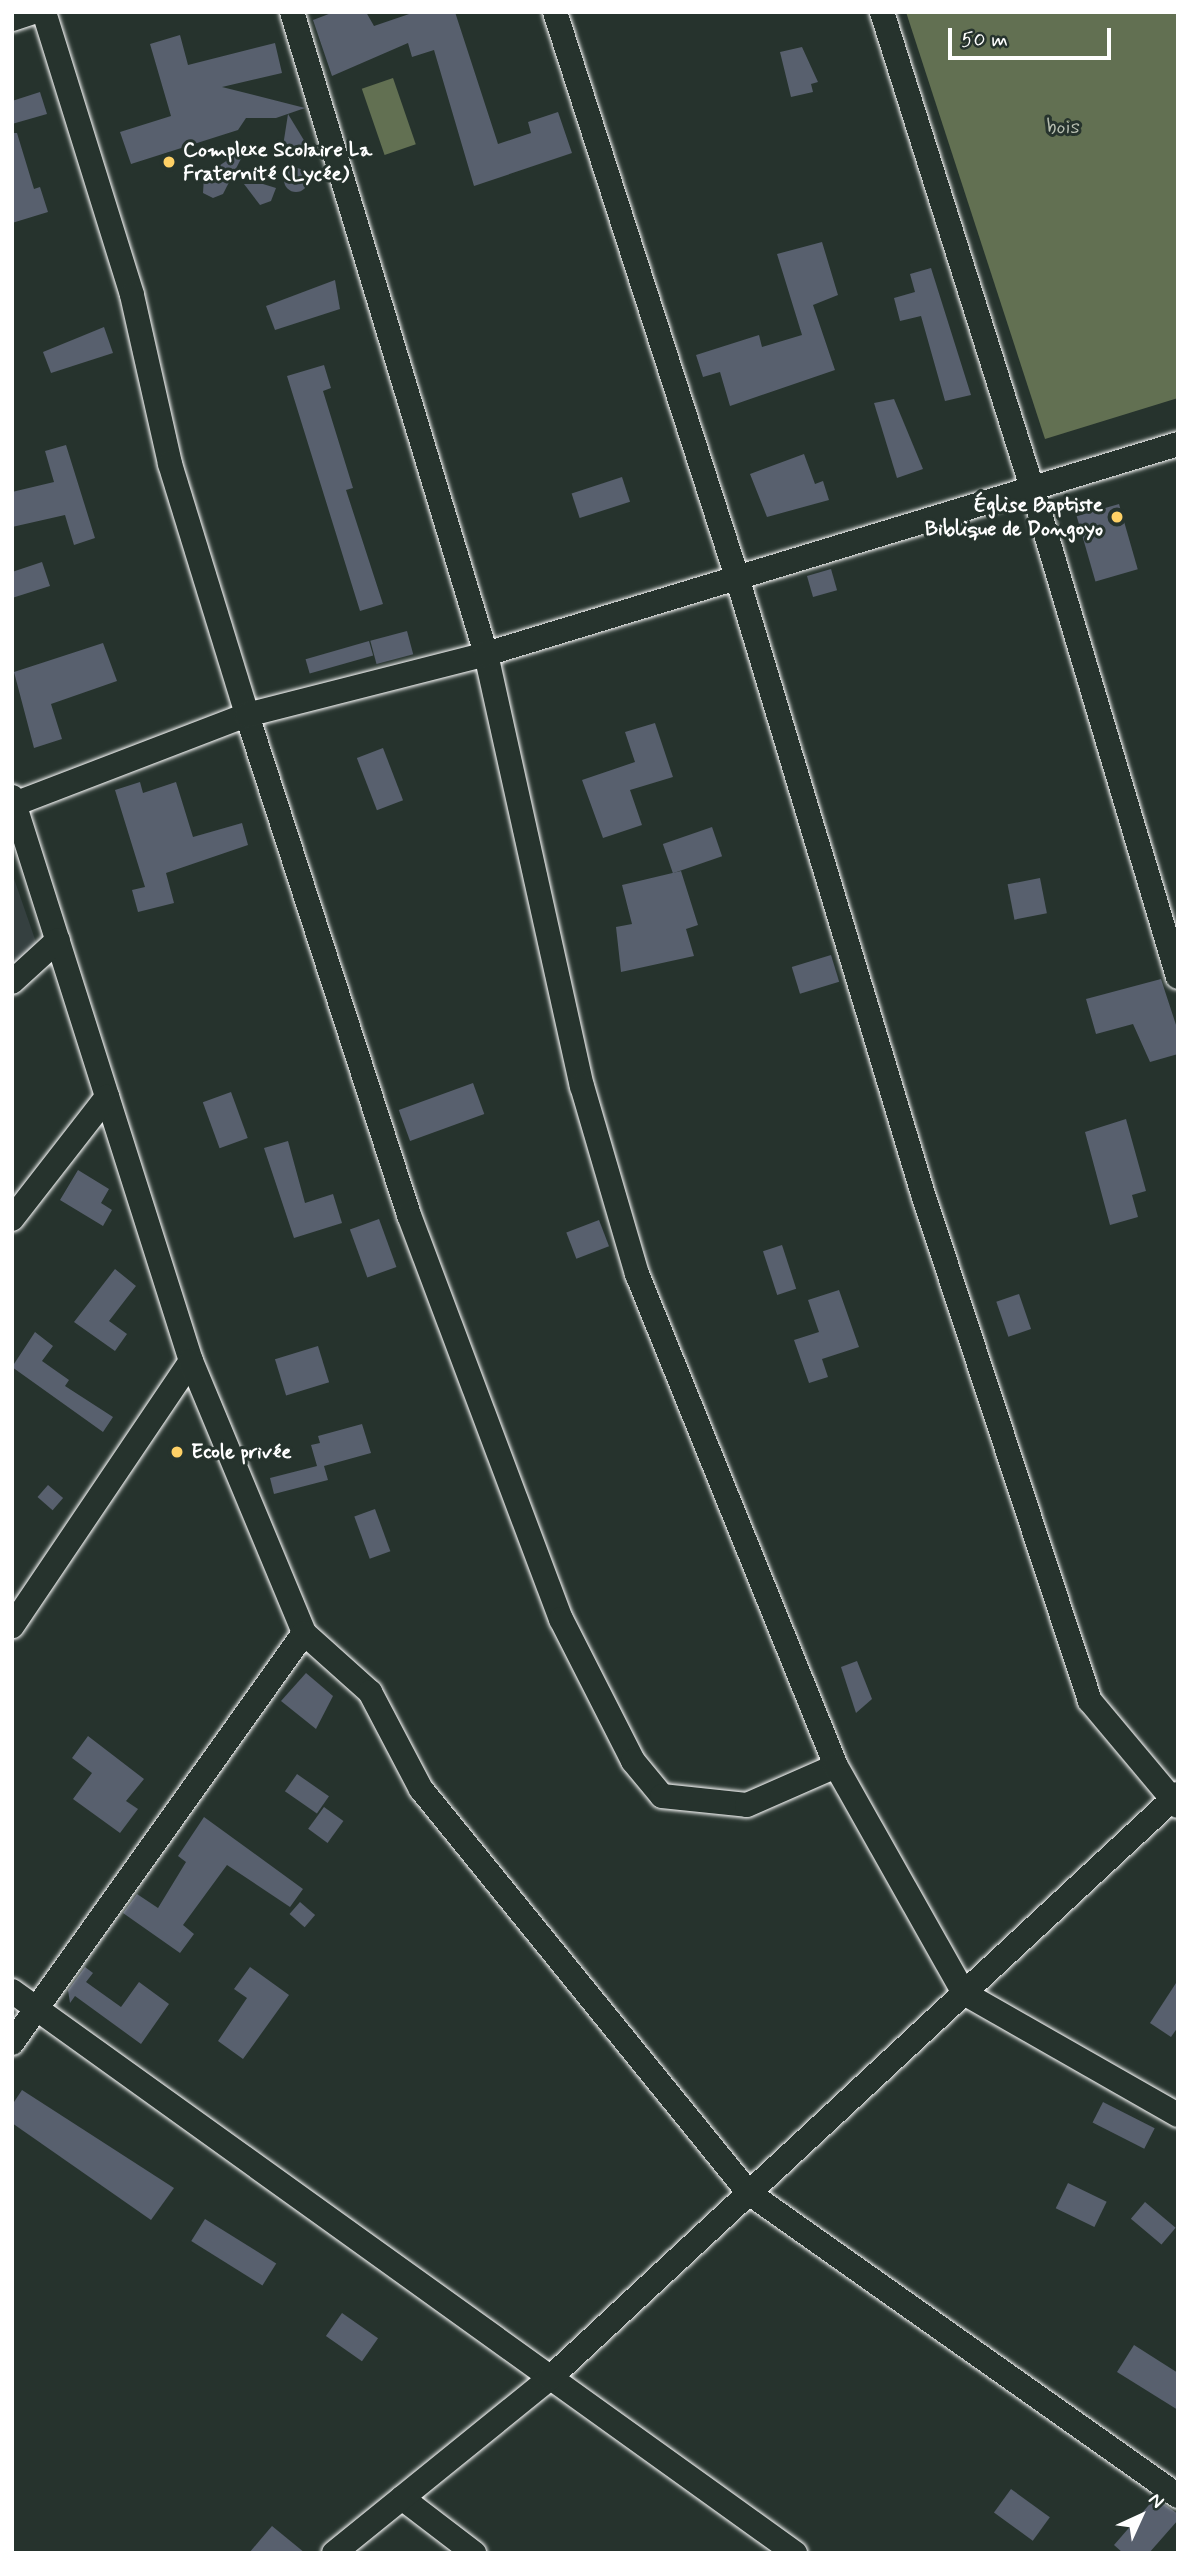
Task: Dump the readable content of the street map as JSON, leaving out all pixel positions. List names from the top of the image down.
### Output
{
  "parks": ["bois"],
  "places": ["Complexe Scolaire La Fraternité (Lycée)", "Église Baptiste Biblique de Dongoyo", "Ecole privée"],
  "scale_bar": "50 m",
  "north": "top right"
}
